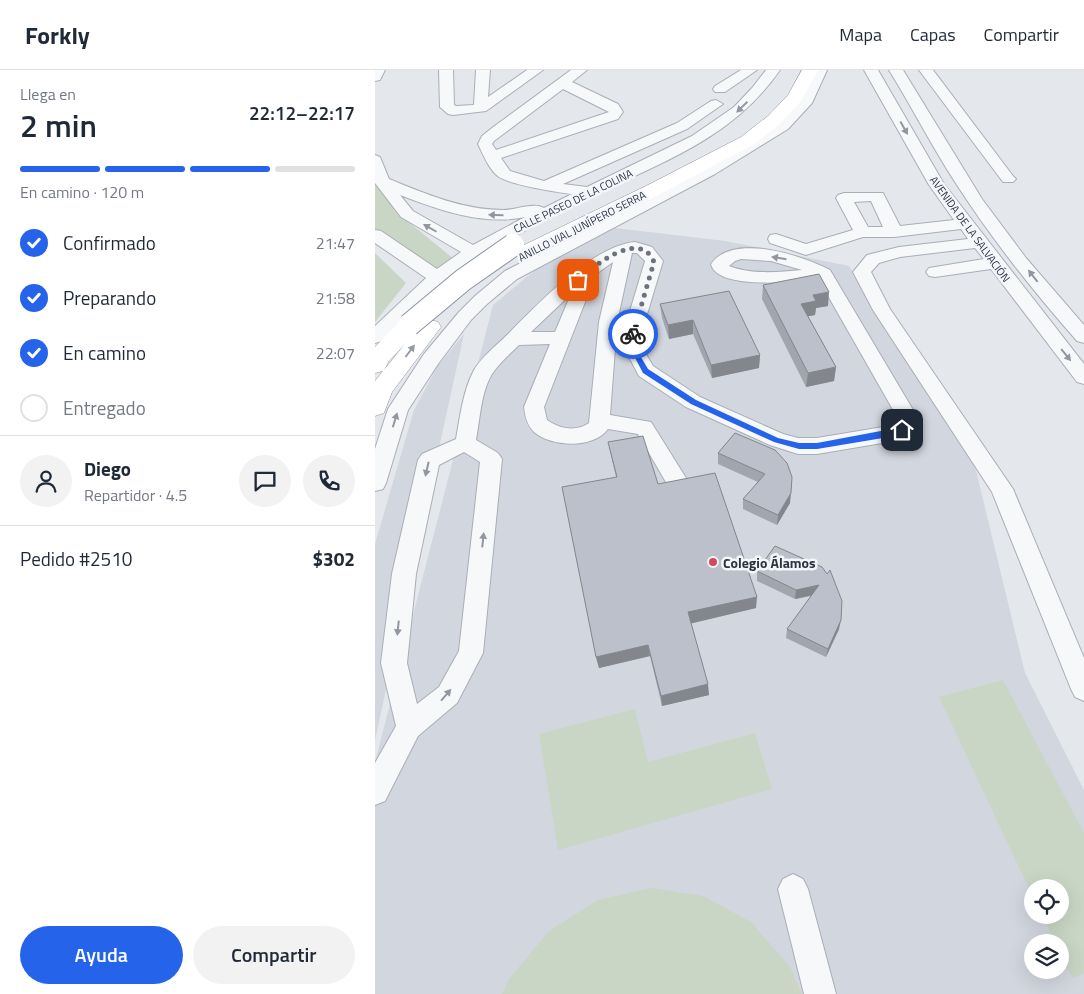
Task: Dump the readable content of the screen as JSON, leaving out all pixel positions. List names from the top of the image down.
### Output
{
  "streets": {
    "highway": ["ANILLO VIAL JUNÍPERO SERRA"],
    "street": ["CALLE PASEO DE LA COLINA", "AVENIDA DE LA SALVACIÓN"]
  },
  "places": ["Colegio Álamos"],
  "page": {
    "header": "Forkly",
    "nav": ["Mapa", "Capas", "Compartir"],
    "heading": ["2 min", "Llega en", "22:12–22:17"],
    "panel": [
      "Diego",
      "Repartidor · 4.5",
      "Pedido #2510",
      "$302"
    ],
    "bar": "En camino · 120 m",
    "list": [
      ["Confirmado", "21:47"],
      ["Preparando", "21:58"],
      ["En camino", "22:07"],
      "Entregado"
    ],
    "buttons": ["Ayuda", "Compartir"]
  }
}
